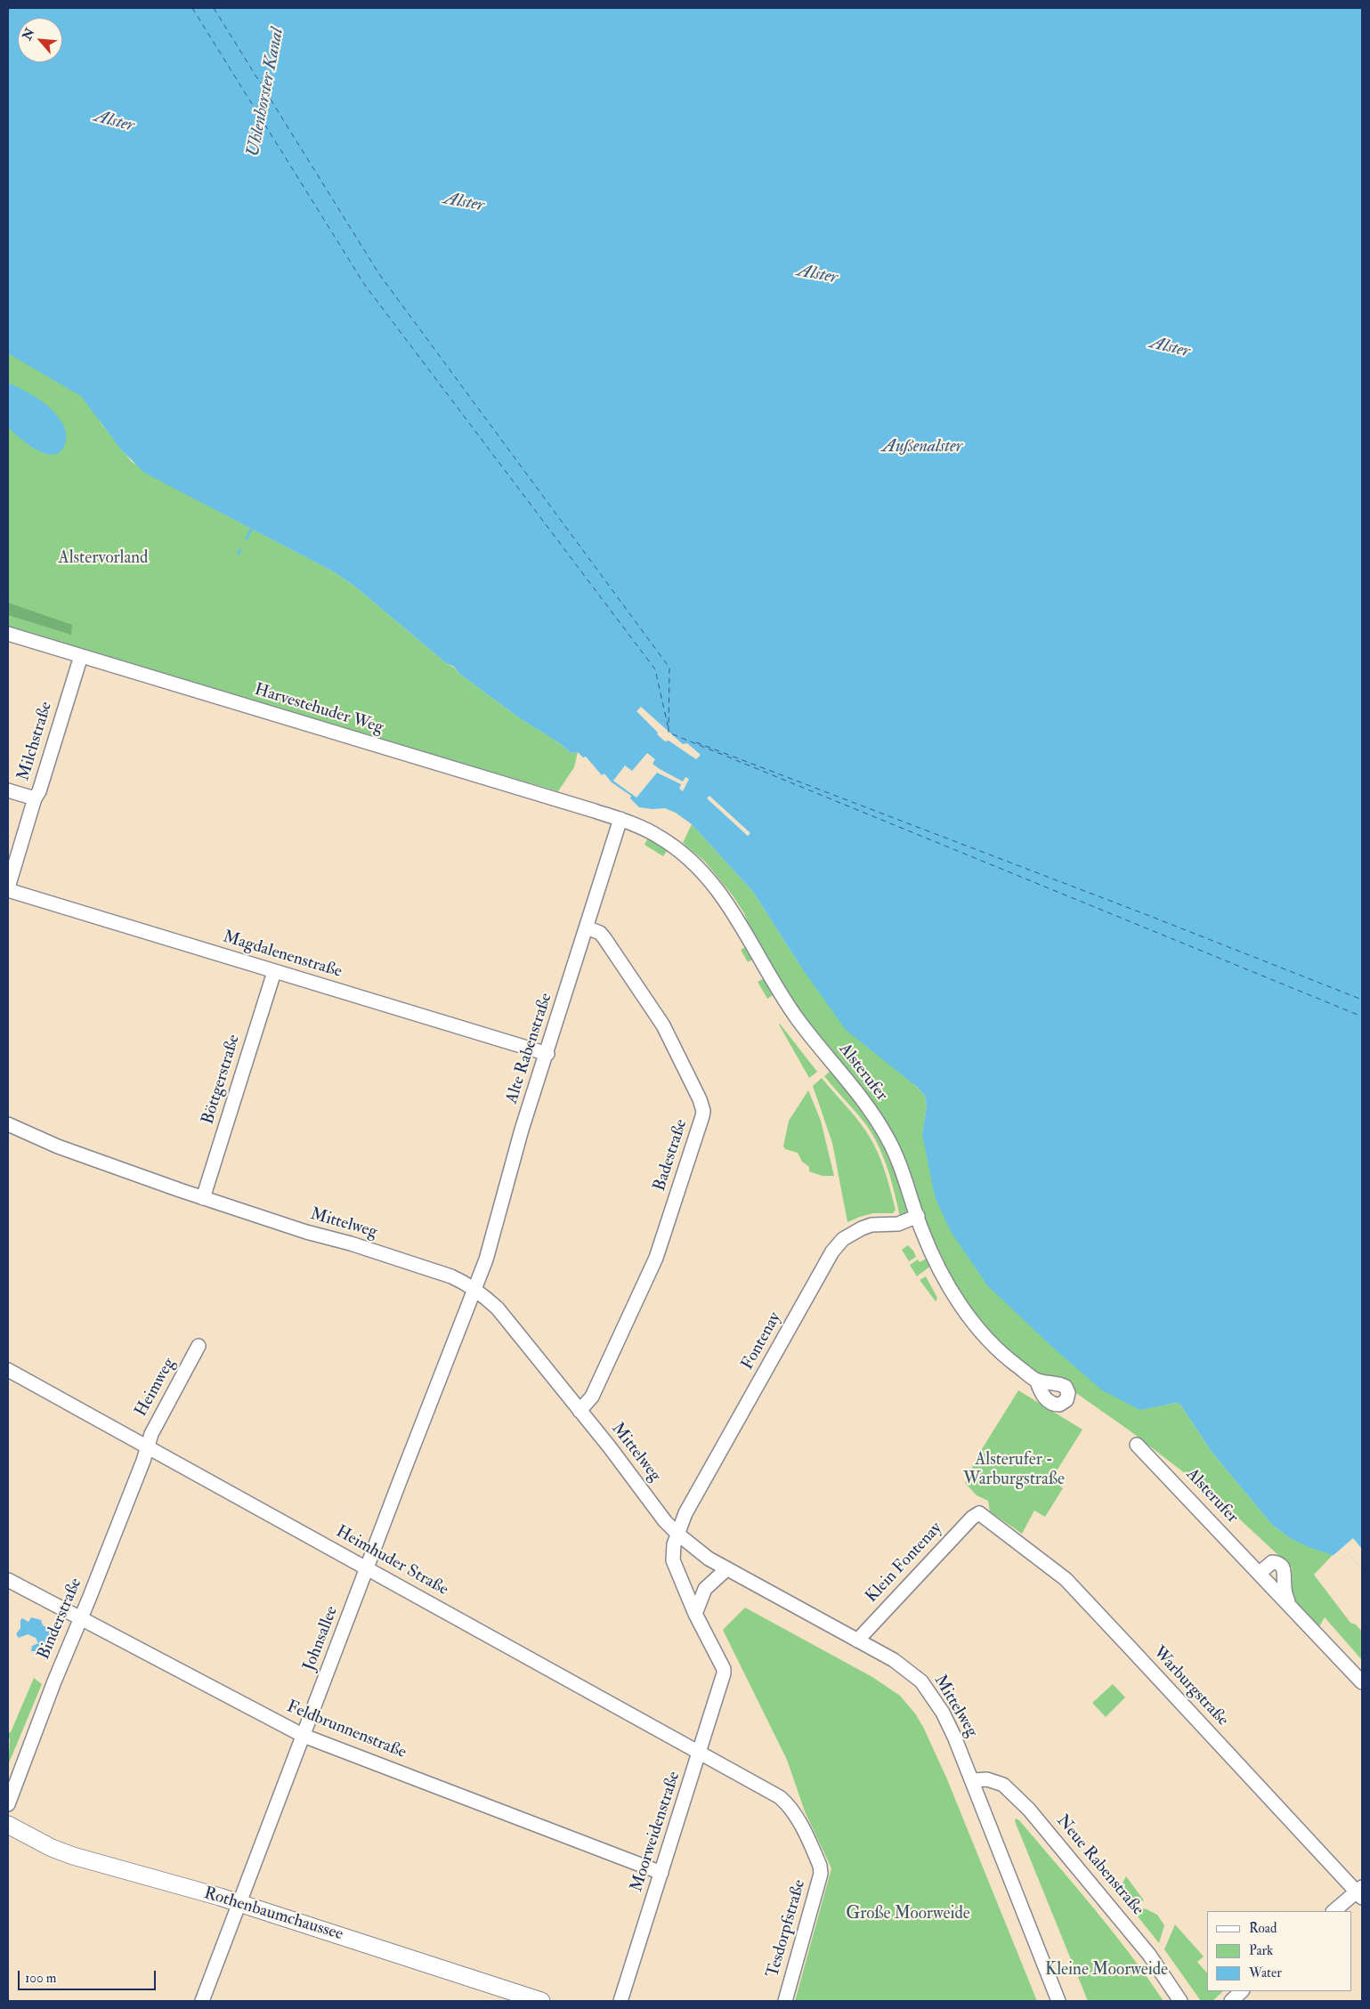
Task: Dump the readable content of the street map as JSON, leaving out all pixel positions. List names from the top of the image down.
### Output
{
  "streets": {
    "main road": ["Rothenbaumchaussee"],
    "street": [
      "Harvestehuder Weg",
      "Milchstraße",
      "Magdalenenstraße",
      "Alte Rabenstraße",
      "Alsterufer",
      "Böttgerstraße",
      "Badestraße",
      "Mittelweg",
      "Fontenay",
      "Heimweg",
      "Heimhuder Straße",
      "Klein Fontenay",
      "Binderstraße",
      "Johnsallee",
      "Warburgstraße",
      "Feldbrunnenstraße",
      "Moorweidenstraße",
      "Neue Rabenstraße",
      "Tesdorpfstraße"
    ]
  },
  "crossings": [
    ["Harvestehuder Weg", "Milchstraße"],
    ["Harvestehuder Weg", "Alte Rabenstraße"],
    ["Harvestehuder Weg", "Alsterufer"],
    ["Milchstraße", "Magdalenenstraße"],
    ["Magdalenenstraße", "Alte Rabenstraße"],
    ["Magdalenenstraße", "Böttgerstraße"],
    ["Alte Rabenstraße", "Alsterufer"],
    ["Alte Rabenstraße", "Badestraße"],
    ["Alte Rabenstraße", "Mittelweg"],
    ["Alte Rabenstraße", "Johnsallee"],
    ["Alsterufer", "Fontenay"],
    ["Böttgerstraße", "Mittelweg"],
    ["Badestraße", "Mittelweg"],
    ["Mittelweg", "Fontenay"],
    ["Mittelweg", "Klein Fontenay"],
    ["Mittelweg", "Johnsallee"],
    ["Mittelweg", "Neue Rabenstraße"],
    ["Heimweg", "Heimhuder Straße"],
    ["Heimweg", "Binderstraße"],
    ["Heimhuder Straße", "Binderstraße"],
    ["Heimhuder Straße", "Johnsallee"],
    ["Heimhuder Straße", "Moorweidenstraße"],
    ["Heimhuder Straße", "Tesdorpfstraße"],
    ["Klein Fontenay", "Warburgstraße"],
    ["Binderstraße", "Feldbrunnenstraße"],
    ["Johnsallee", "Feldbrunnenstraße"],
    ["Johnsallee", "Rothenbaumchaussee"],
    ["Feldbrunnenstraße", "Moorweidenstraße"]
  ],
  "water": ["Uhlenhorster Kanal", "Alster", "Außenalster"],
  "parks": [
    "Alstervorland",
    "Alsterufer - Warburgstraße",
    "Große Moorweide",
    "Kleine Moorweide"
  ],
  "legend": ["Road", "Park", "Water"],
  "scale_bar": "100 m",
  "north": "top left"
}
